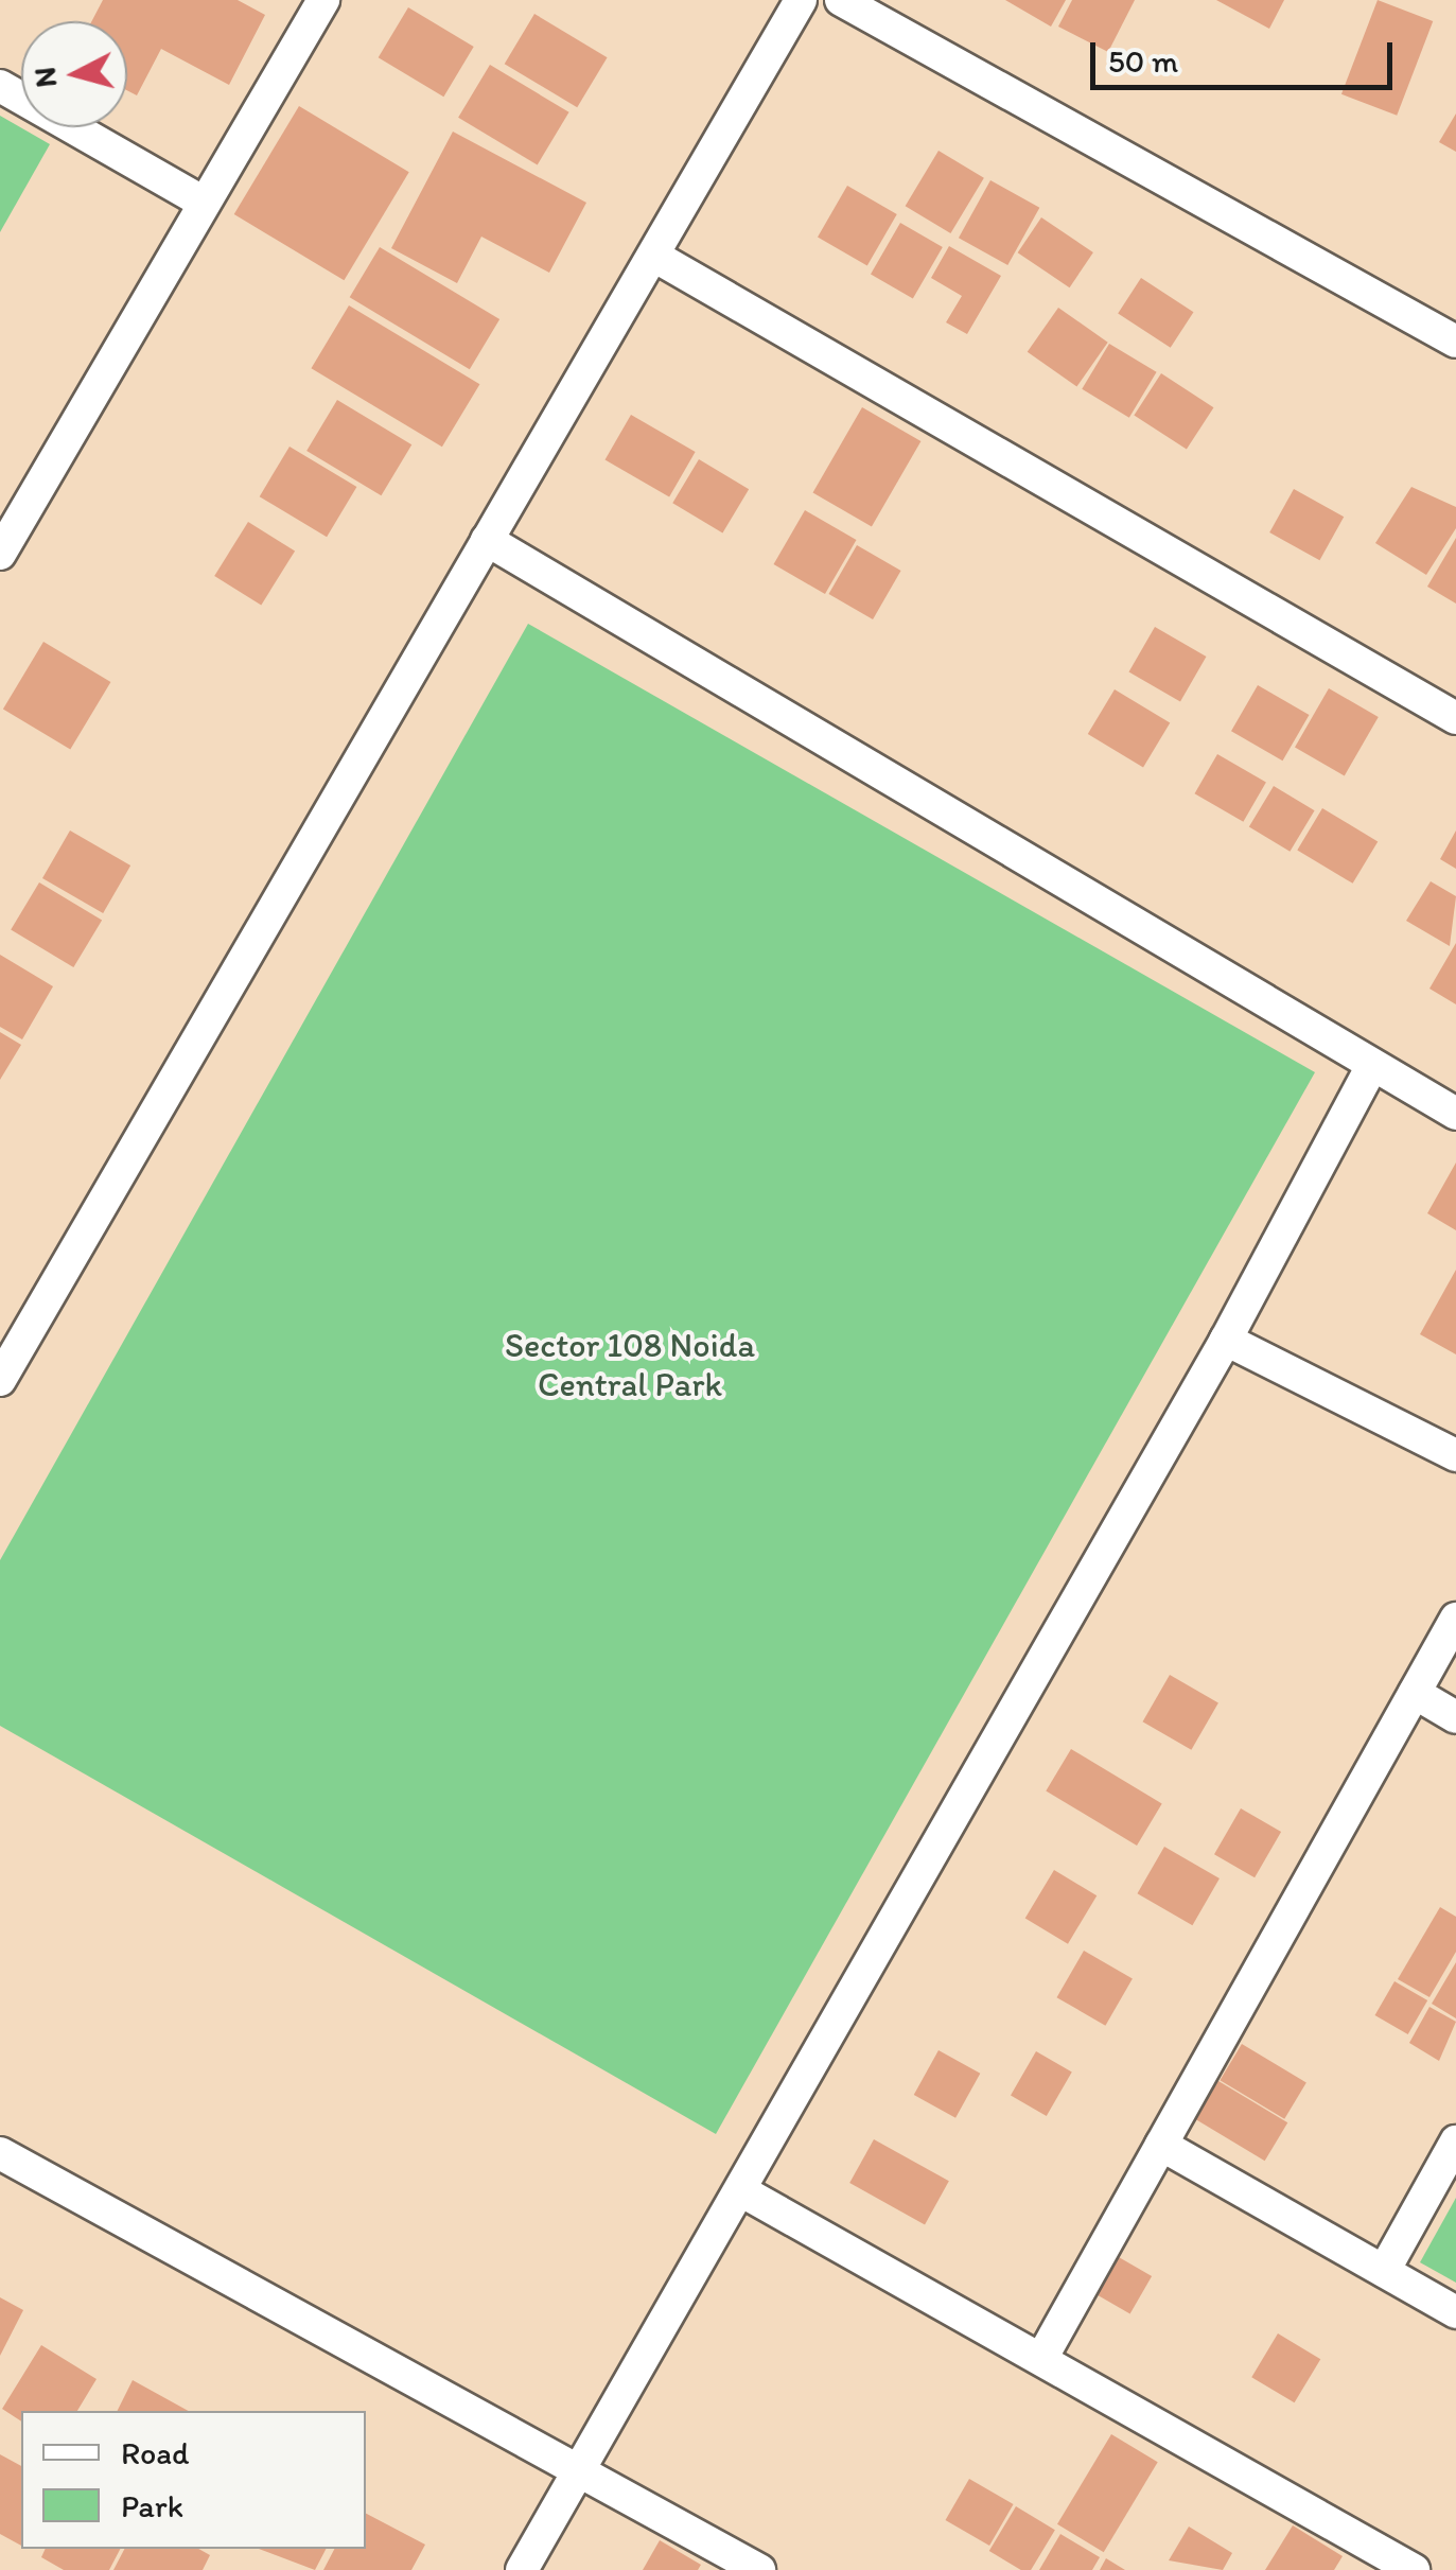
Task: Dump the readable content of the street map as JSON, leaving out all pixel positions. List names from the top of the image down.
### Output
{
  "parks": ["Sector 108 Noida Central Park"],
  "legend": ["Road", "Park"],
  "scale_bar": "50 m",
  "north": "left"
}
